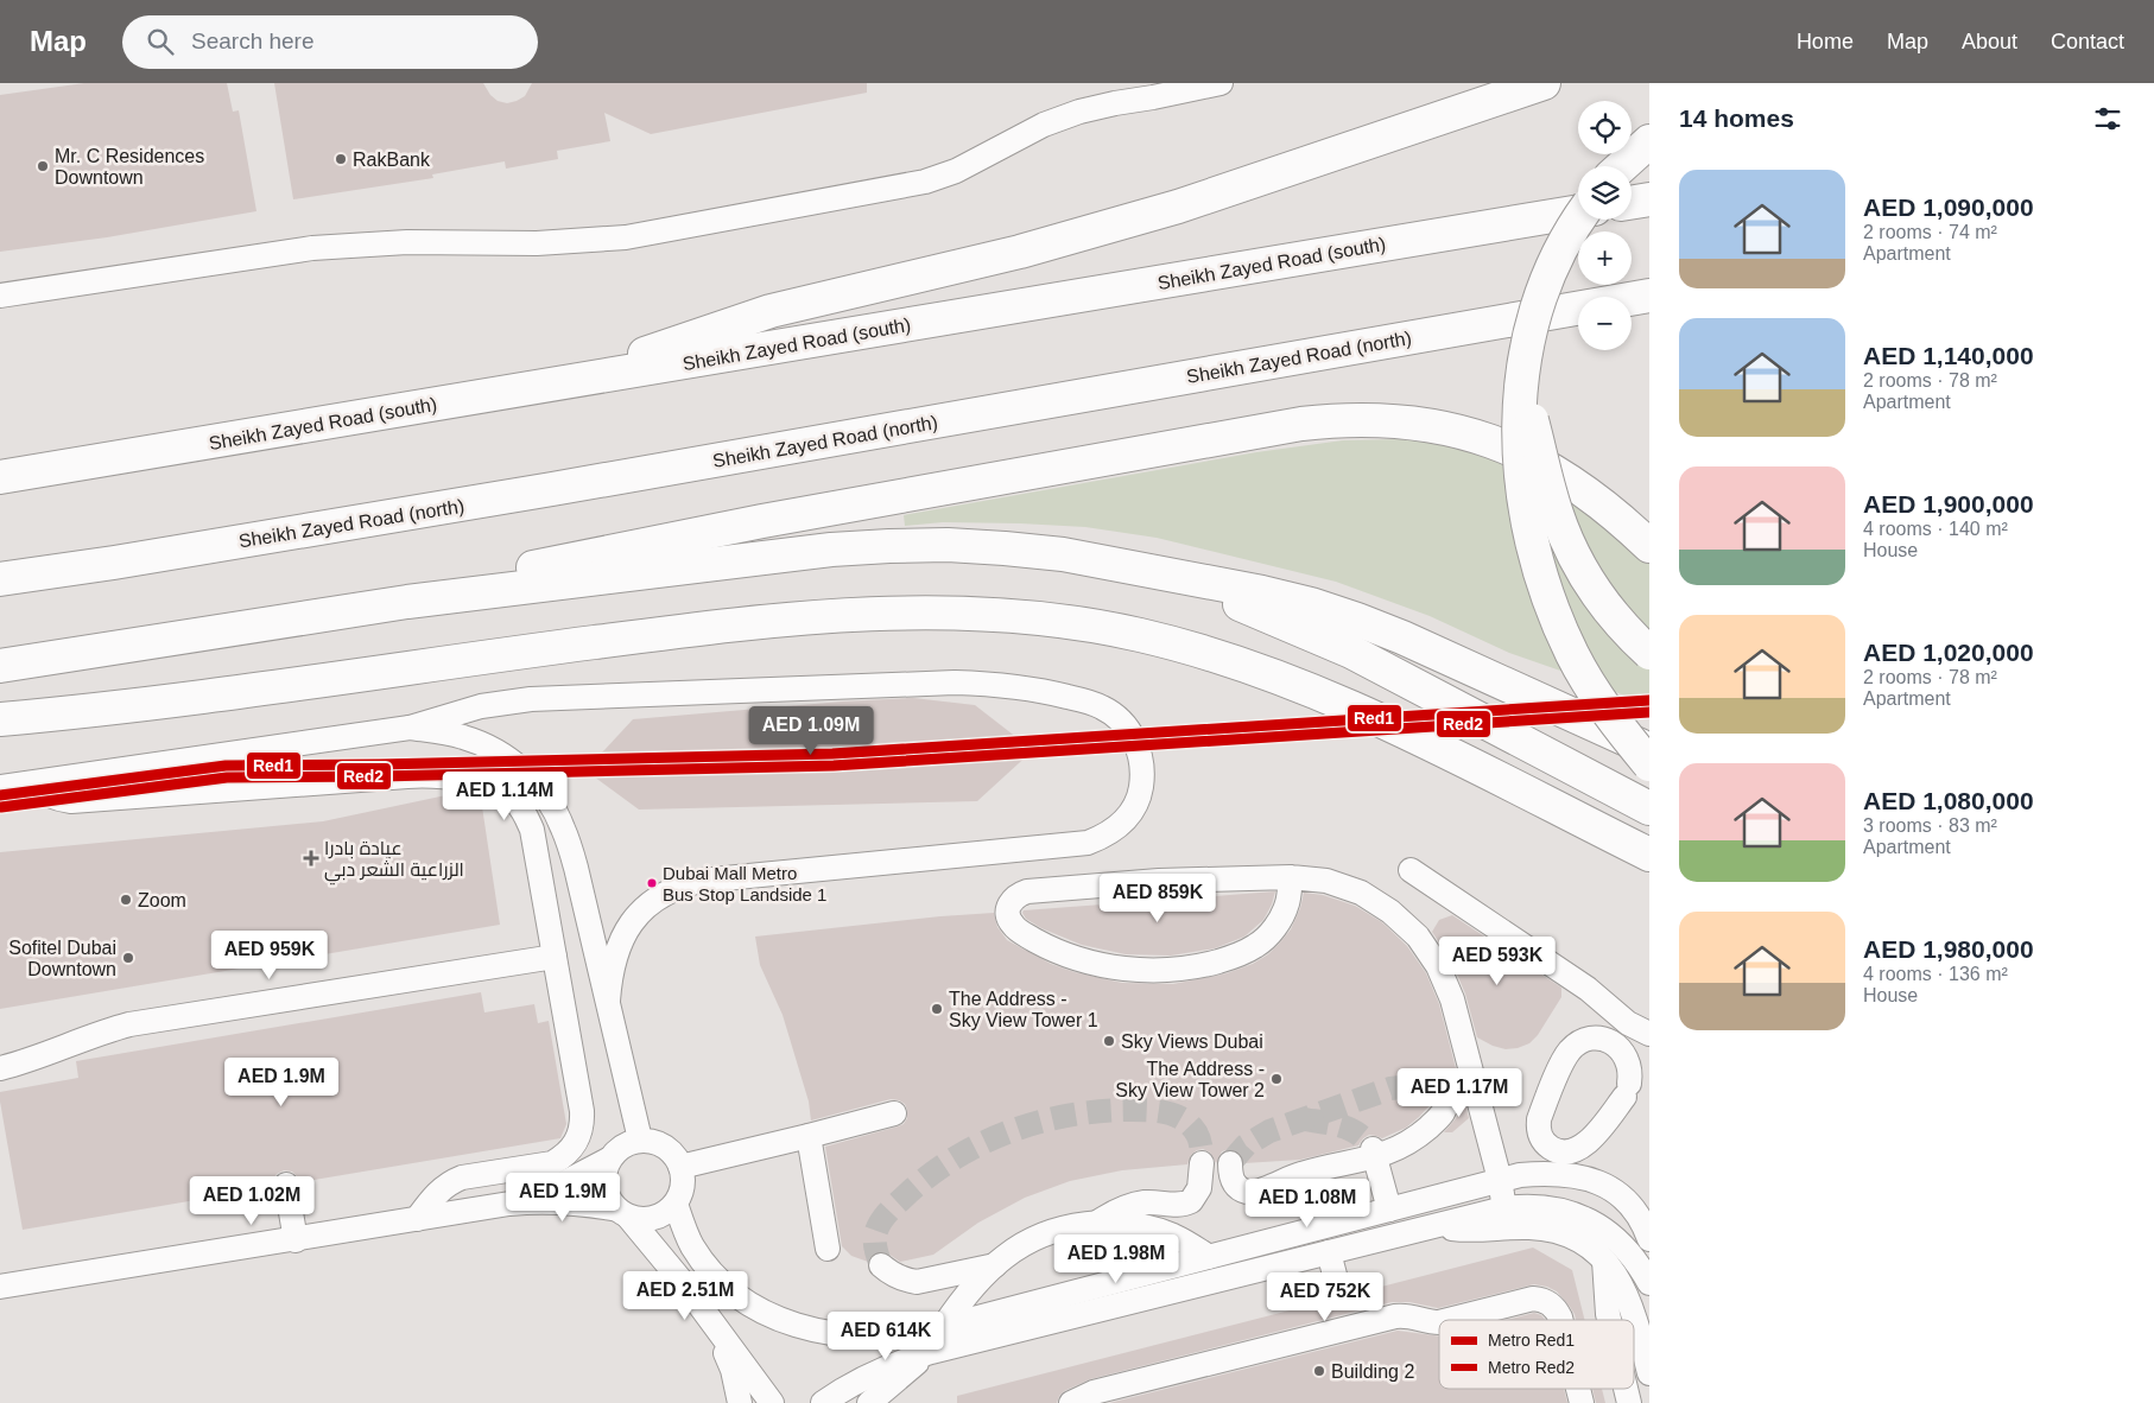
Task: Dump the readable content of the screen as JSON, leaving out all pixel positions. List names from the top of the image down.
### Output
{
  "streets": {
    "highway": ["Sheikh Zayed Road (south)", "Sheikh Zayed Road (north)"]
  },
  "places": {
    "other": [
      "RakBank",
      "Mr. C Residences Downtown",
      "Dubai Mall Metro Bus Stop Landside 1",
      "Zoom",
      "Sofitel Dubai Downtown",
      "The Address - Sky View Tower 1",
      "Sky Views Dubai",
      "The Address - Sky View Tower 2",
      "Building 2"
    ],
    "health": ["عيادة بادرا الزراعية الشعر دبي"]
  },
  "lines": ["metro line Red1", "metro line Red2"],
  "legend": ["Metro Red1", "Metro Red2"],
  "page": {
    "header": "Map",
    "search": "Search here",
    "nav": [
      "Home",
      "Map",
      "About",
      "Contact"
    ],
    "heading": "14 homes",
    "map_buttons": ["+", "−"],
    "list": [
      {
        "name": "AED 1,090,000",
        "note": "2 rooms · 74 m² · Apartment"
      },
      {
        "name": "AED 1,140,000",
        "note": "2 rooms · 78 m² · Apartment"
      },
      {
        "name": "AED 1,900,000",
        "note": "4 rooms · 140 m² · House"
      },
      {
        "name": "AED 1,020,000",
        "note": "2 rooms · 78 m² · Apartment"
      },
      {
        "name": "AED 1,080,000",
        "note": "3 rooms · 83 m² · Apartment"
      },
      {
        "name": "AED 1,980,000",
        "note": "4 rooms · 136 m² · House"
      }
    ],
    "price": [
      "AED 1.09M",
      "AED 1.14M",
      "AED 859K",
      "AED 959K",
      "AED 593K",
      "AED 1.9M",
      "AED 1.17M",
      "AED 1.9M",
      "AED 1.02M",
      "AED 1.08M",
      "AED 1.98M",
      "AED 2.51M",
      "AED 752K",
      "AED 614K"
    ]
  }
}
